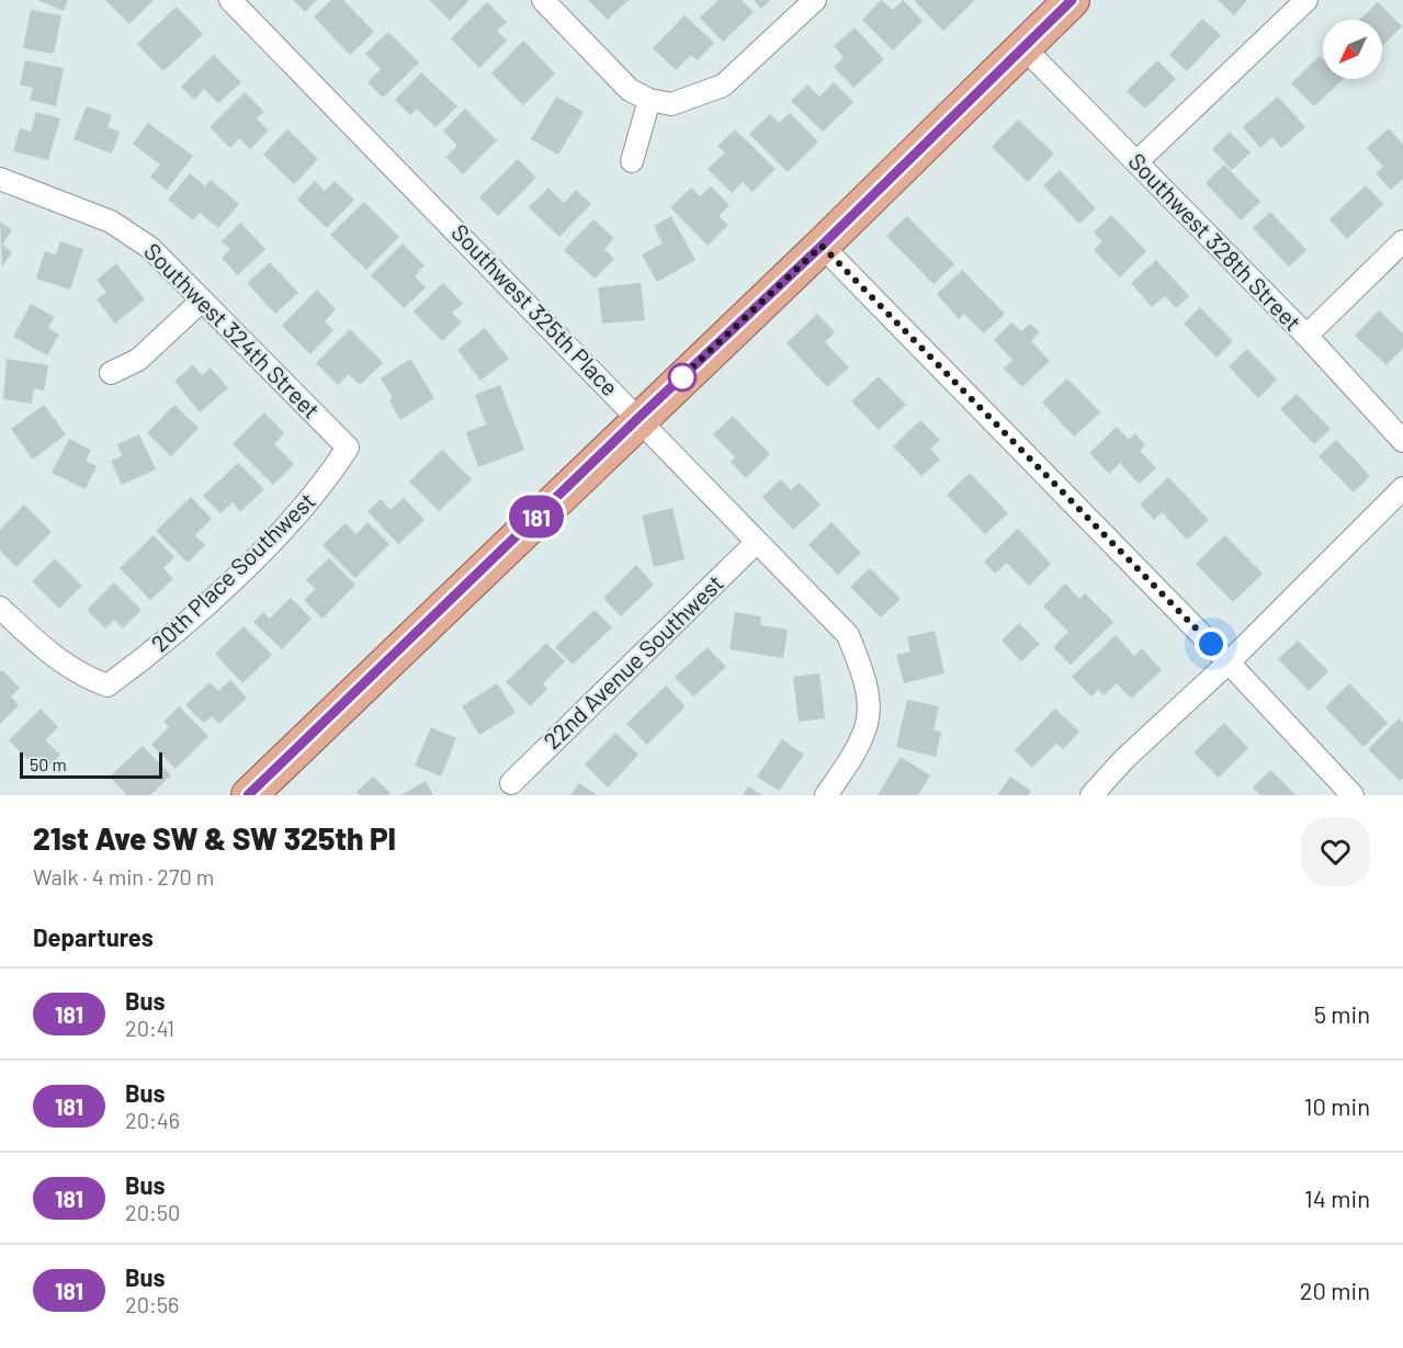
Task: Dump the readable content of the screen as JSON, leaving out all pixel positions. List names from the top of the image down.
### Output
{
  "streets": {
    "street": [
      "Southwest 328th Street",
      "Southwest 325th Place",
      "Southwest 324th Street",
      "20th Place Southwest",
      "22nd Avenue Southwest"
    ]
  },
  "crossings": [
    ["Southwest 325th Place", "22nd Avenue Southwest"],
    ["Southwest 324th Street", "20th Place Southwest"]
  ],
  "lines": ["bus line 181"],
  "scale_bar": "50 m",
  "north": "bottom left",
  "page": {
    "on_map": "181",
    "scale": "50 m",
    "heading": [
      ["21st Ave SW & SW 325th Pl", "Walk · 4 min · 270 m"],
      "Departures"
    ],
    "list": [
      {
        "mark": "181",
        "name": "Bus",
        "note": "20:41",
        "value": "5 min"
      },
      {
        "mark": "181",
        "name": "Bus",
        "note": "20:46",
        "value": "10 min"
      },
      {
        "mark": "181",
        "name": "Bus",
        "note": "20:50",
        "value": "14 min"
      },
      {
        "mark": "181",
        "name": "Bus",
        "note": "20:56",
        "value": "20 min"
      }
    ]
  }
}
